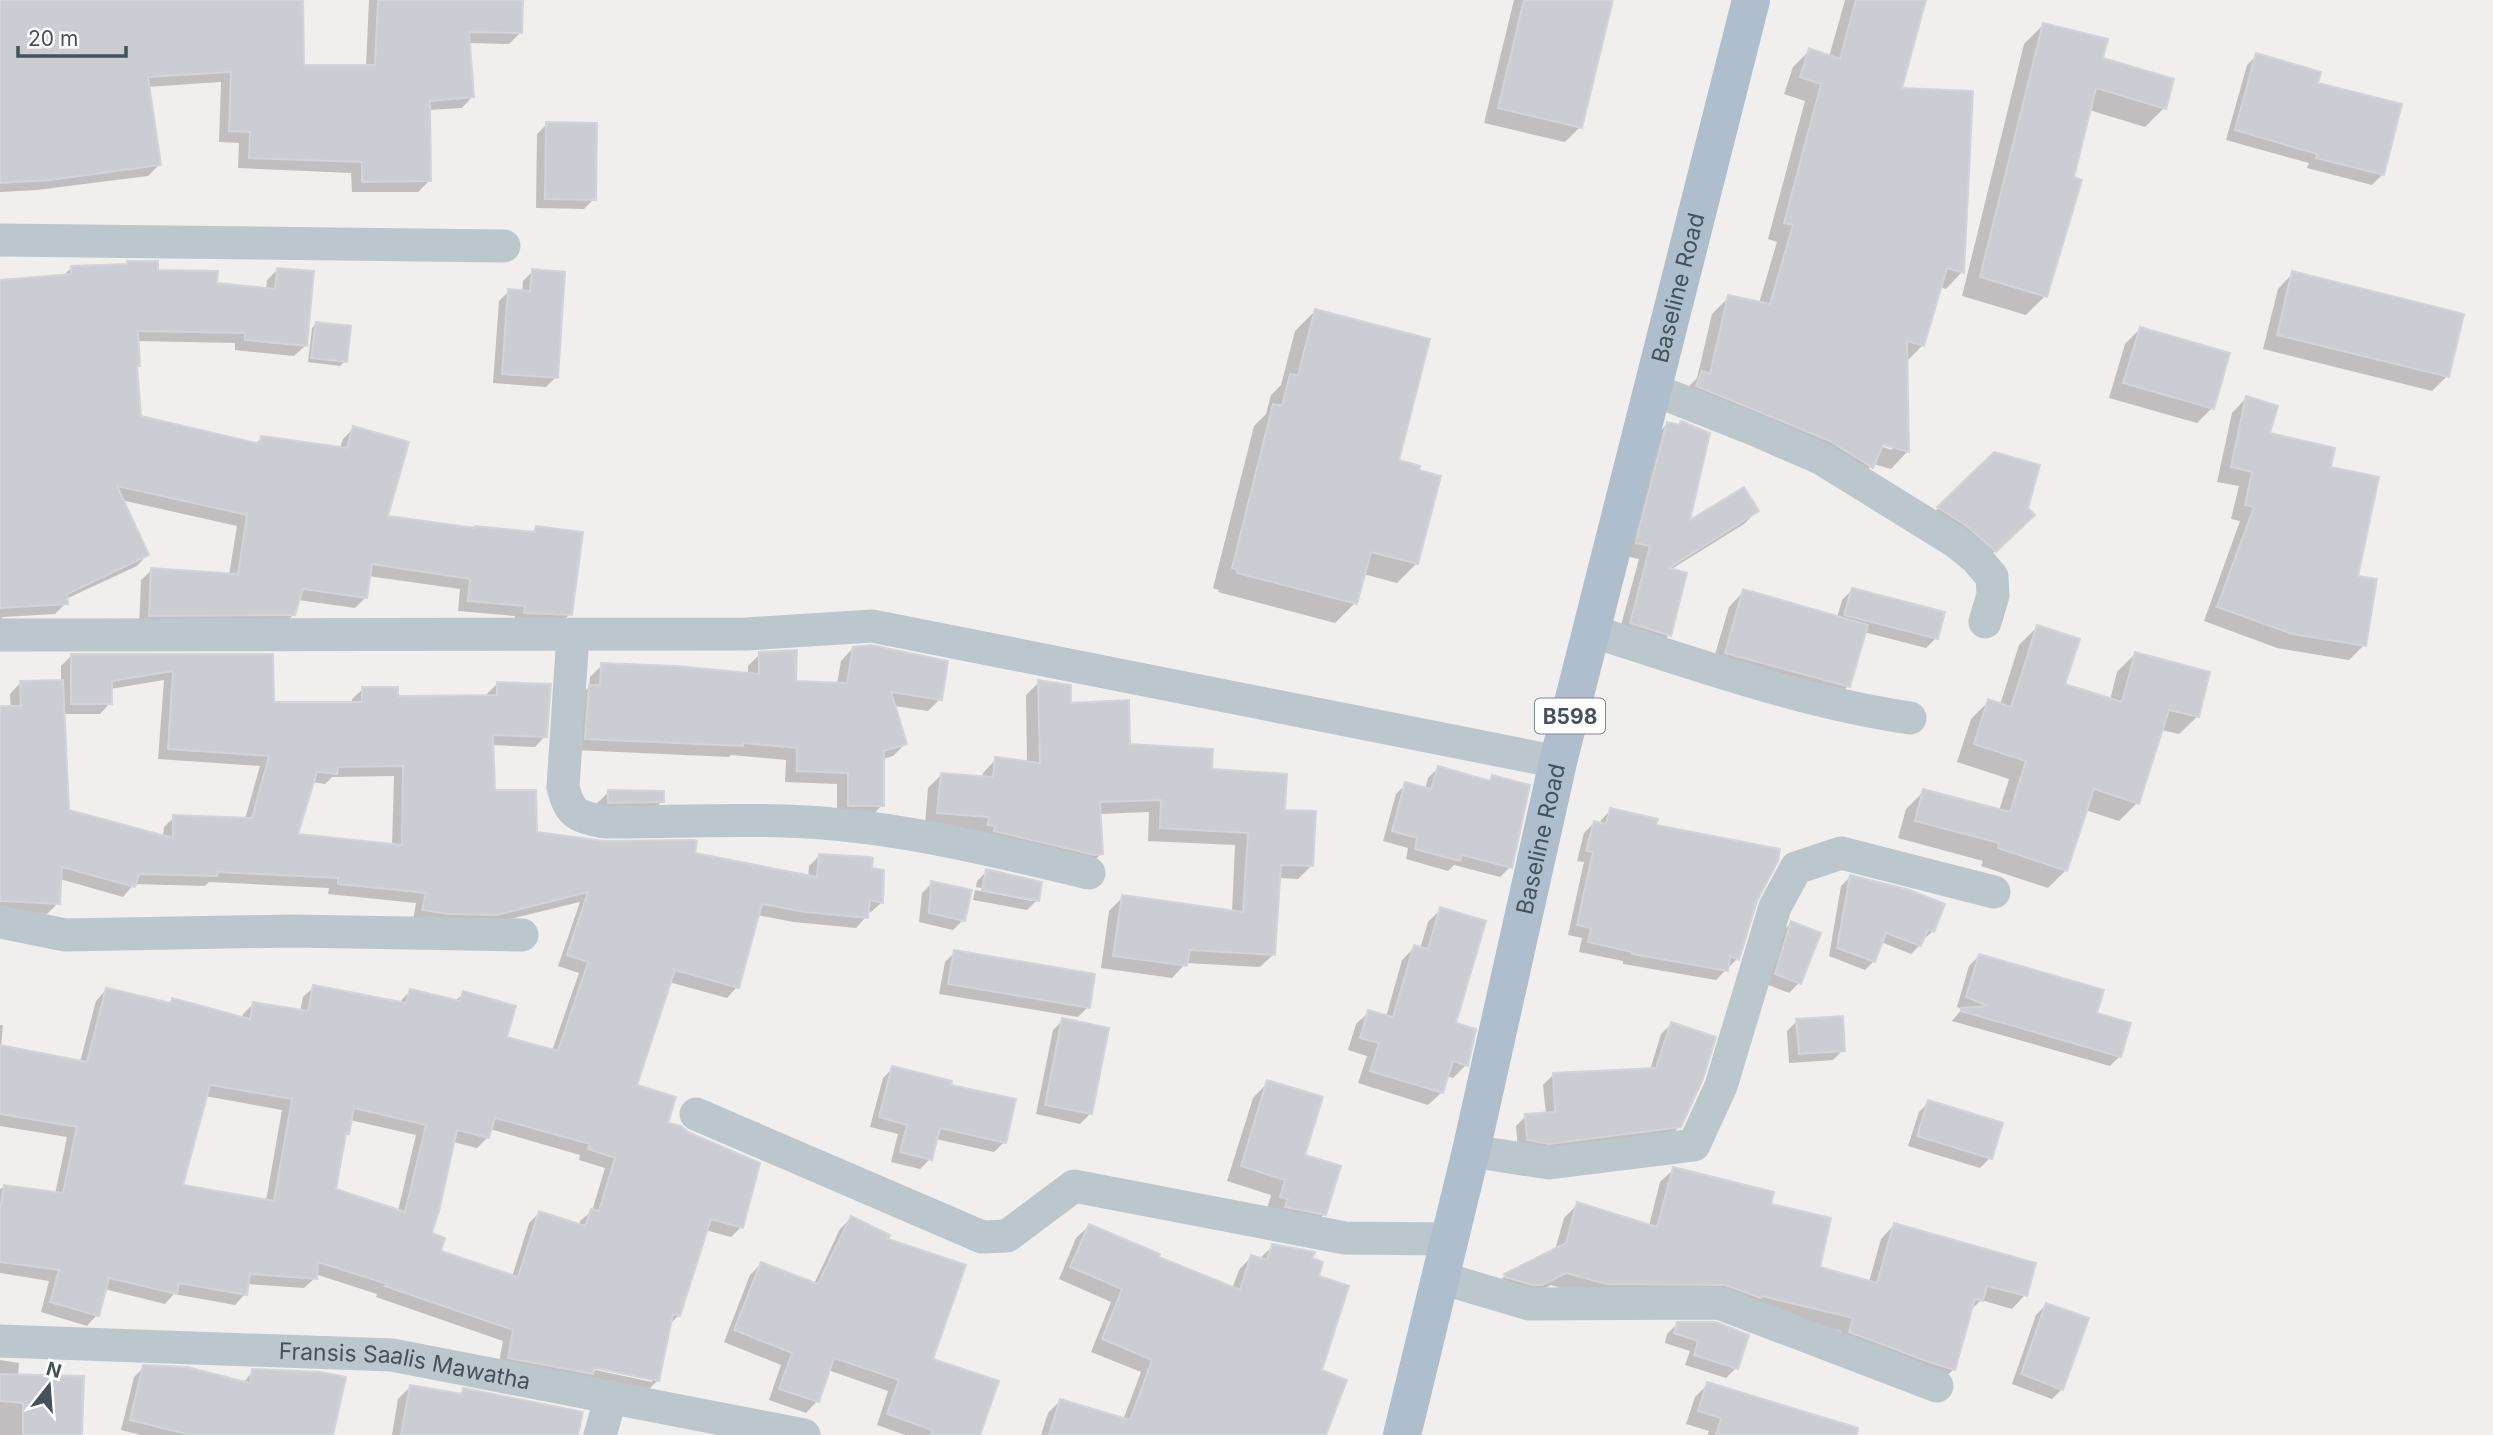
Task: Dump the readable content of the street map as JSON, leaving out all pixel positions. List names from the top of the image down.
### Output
{
  "streets": {
    "main road": ["Baseline Road", "B598"],
    "street": ["Fransis Saalis Mawatha"]
  },
  "scale_bar": "20 m",
  "north": "top"
}
